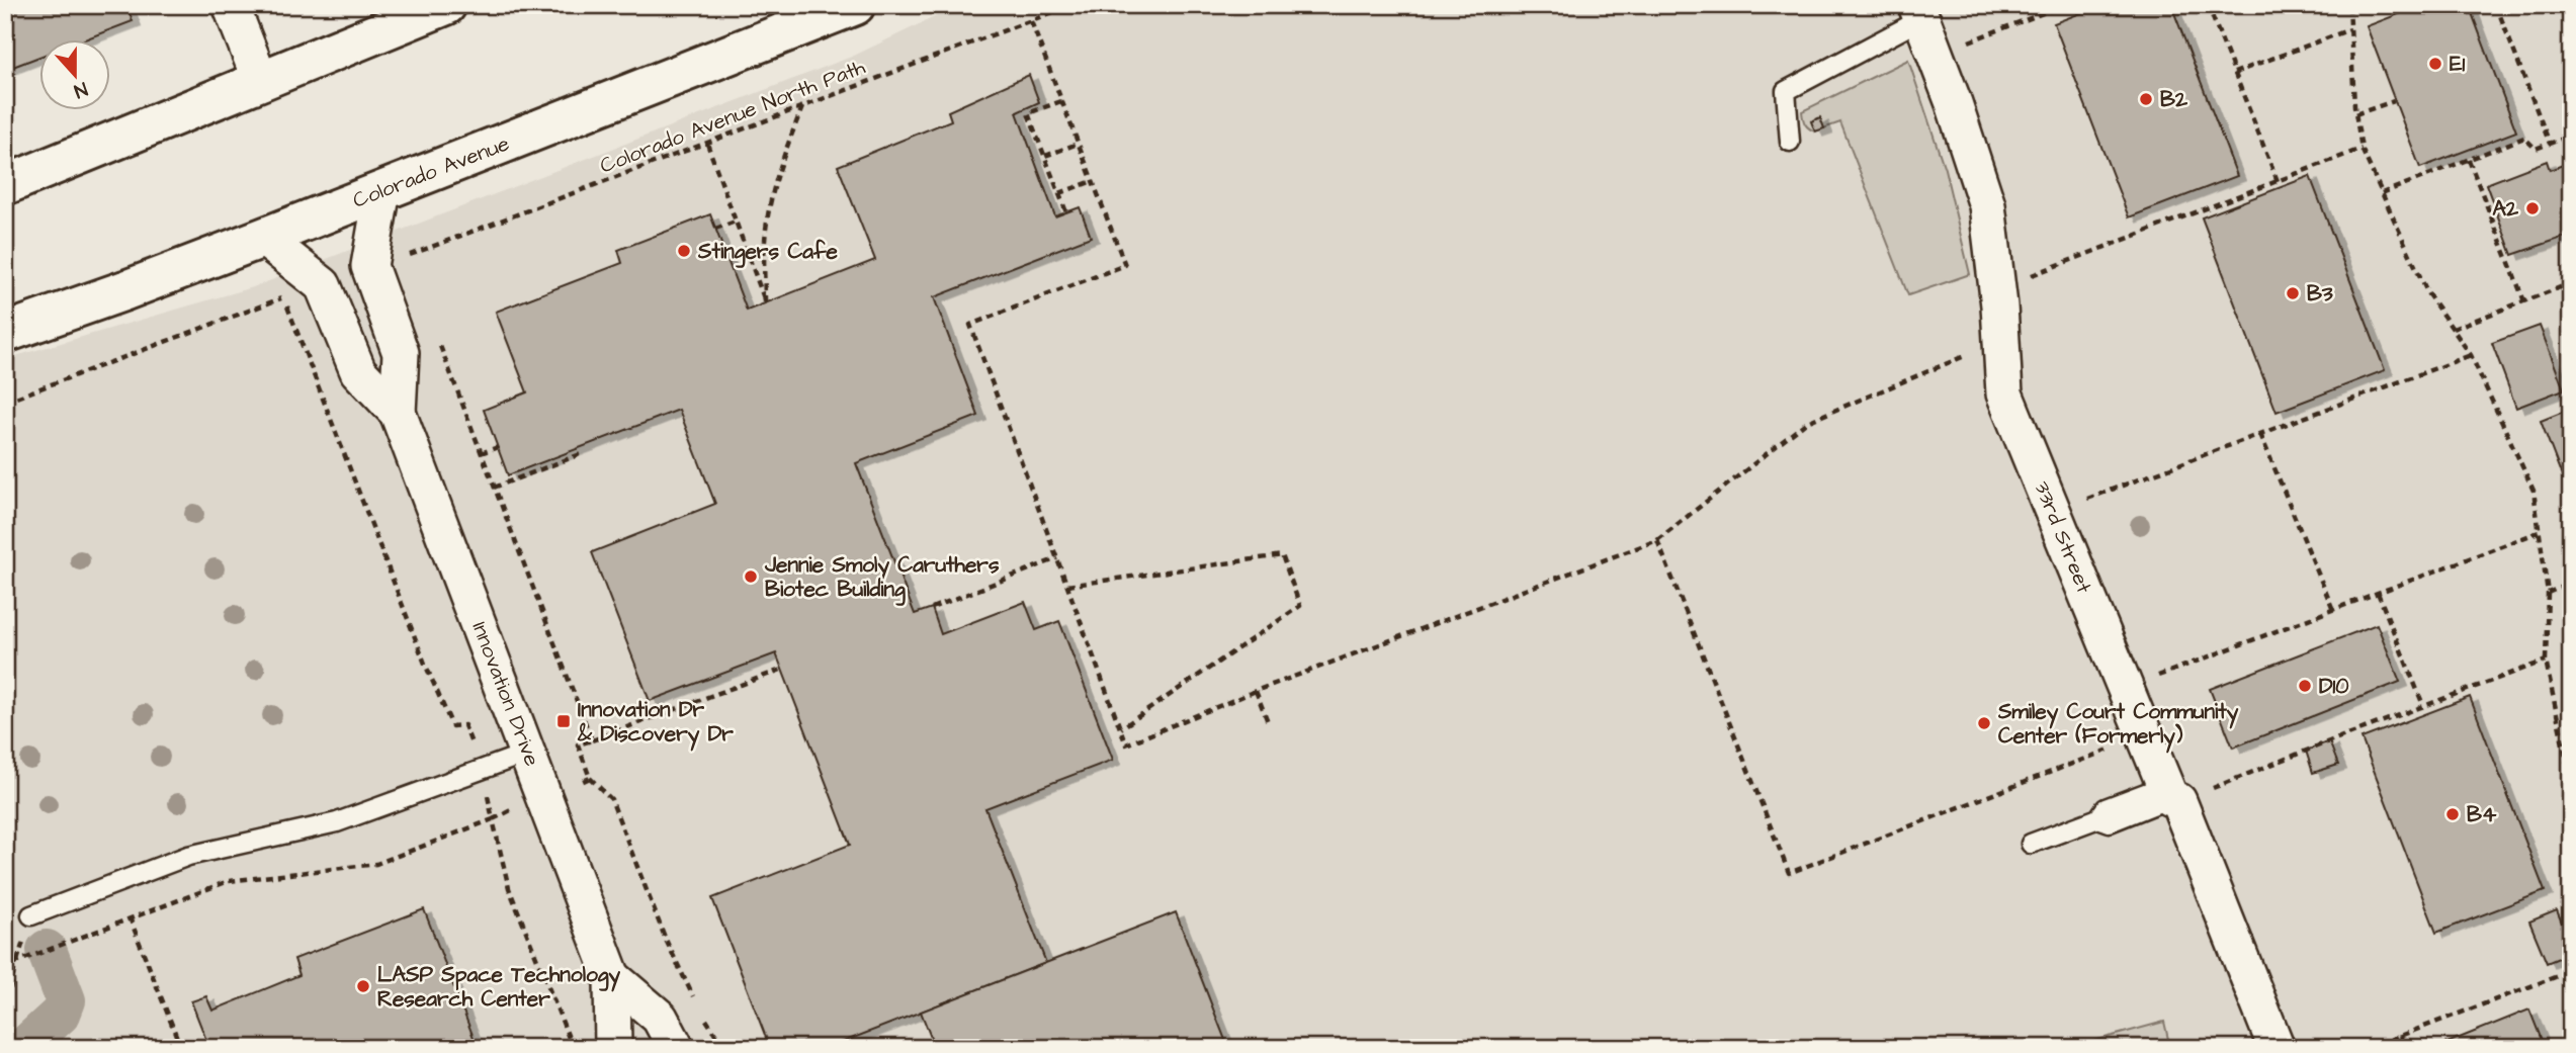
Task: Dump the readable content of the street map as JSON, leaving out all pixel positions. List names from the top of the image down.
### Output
{
  "streets": {
    "main road": ["Colorado Avenue"],
    "street": ["33rd Street", "Innovation Drive"],
    "path": ["Colorado Avenue North Path"]
  },
  "crossings": [
    ["Colorado Avenue", "Innovation Drive"]
  ],
  "places": {
    "other": [
      "E1",
      "B2",
      "A2",
      "Stingers Cafe",
      "B3",
      "Jennie Smoly Caruthers Biotec Building",
      "D10",
      "Smiley Court Community Center (Formerly)",
      "B4",
      "LASP Space Technology Research Center"
    ],
    "transit": ["Innovation Dr & Discovery Dr"]
  },
  "north": "bottom"
}
